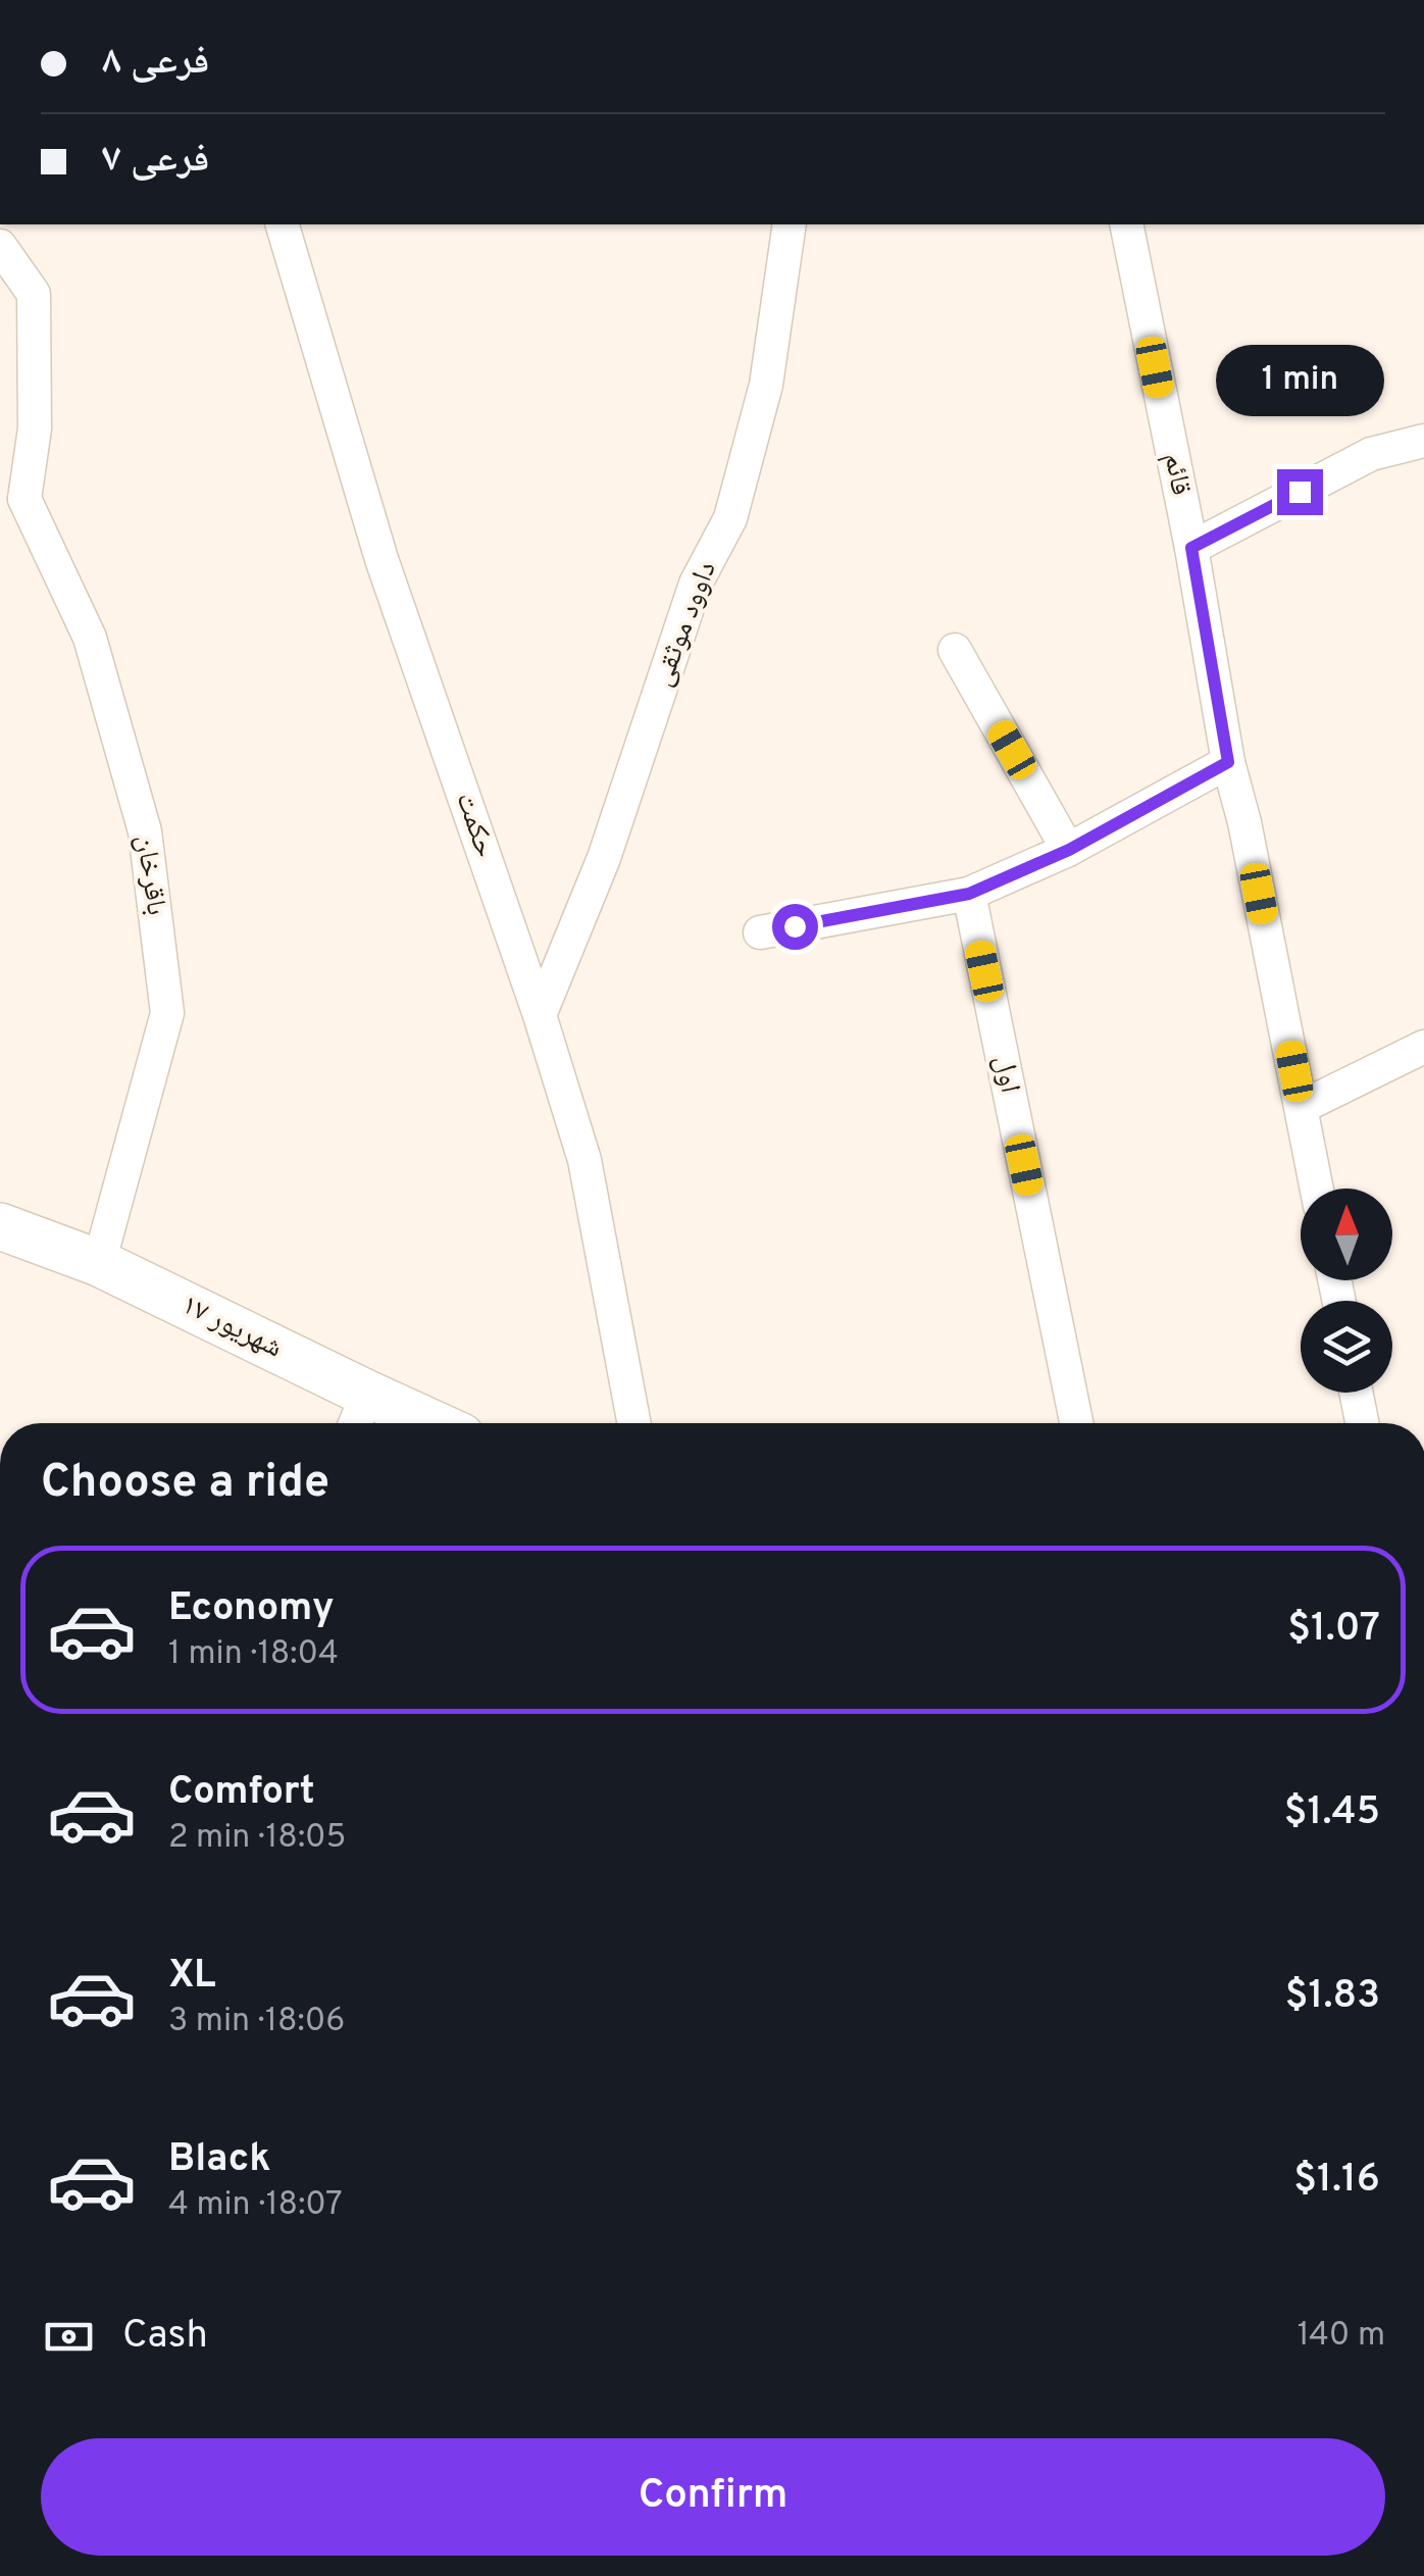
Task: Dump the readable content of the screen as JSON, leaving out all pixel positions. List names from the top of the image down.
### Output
{
  "streets": {
    "street": [
      "قائم",
      "داوود موثقی",
      "حکمت",
      "باقرخان",
      "اول",
      "۱۷ شهریور"
    ]
  },
  "crossings": [
    ["داوود موثقی", "حکمت"],
    ["باقرخان", "۱۷ شهریور"]
  ],
  "north": "top",
  "page": {
    "banner": ["فرعی ۸", "فرعی ۷"],
    "bubble": "1 min",
    "heading": "Choose a ride",
    "list": [
      {
        "name": "Economy",
        "note": "1 min · 18:04",
        "value": "$1.07"
      },
      {
        "name": "Comfort",
        "note": "2 min · 18:05",
        "value": "$1.45"
      },
      {
        "name": "XL",
        "note": "3 min · 18:06",
        "value": "$1.83"
      },
      {
        "name": "Black",
        "note": "4 min · 18:07",
        "value": "$1.16"
      }
    ],
    "pay": ["Cash", "140 m"],
    "buttons": "Confirm"
  }
}
